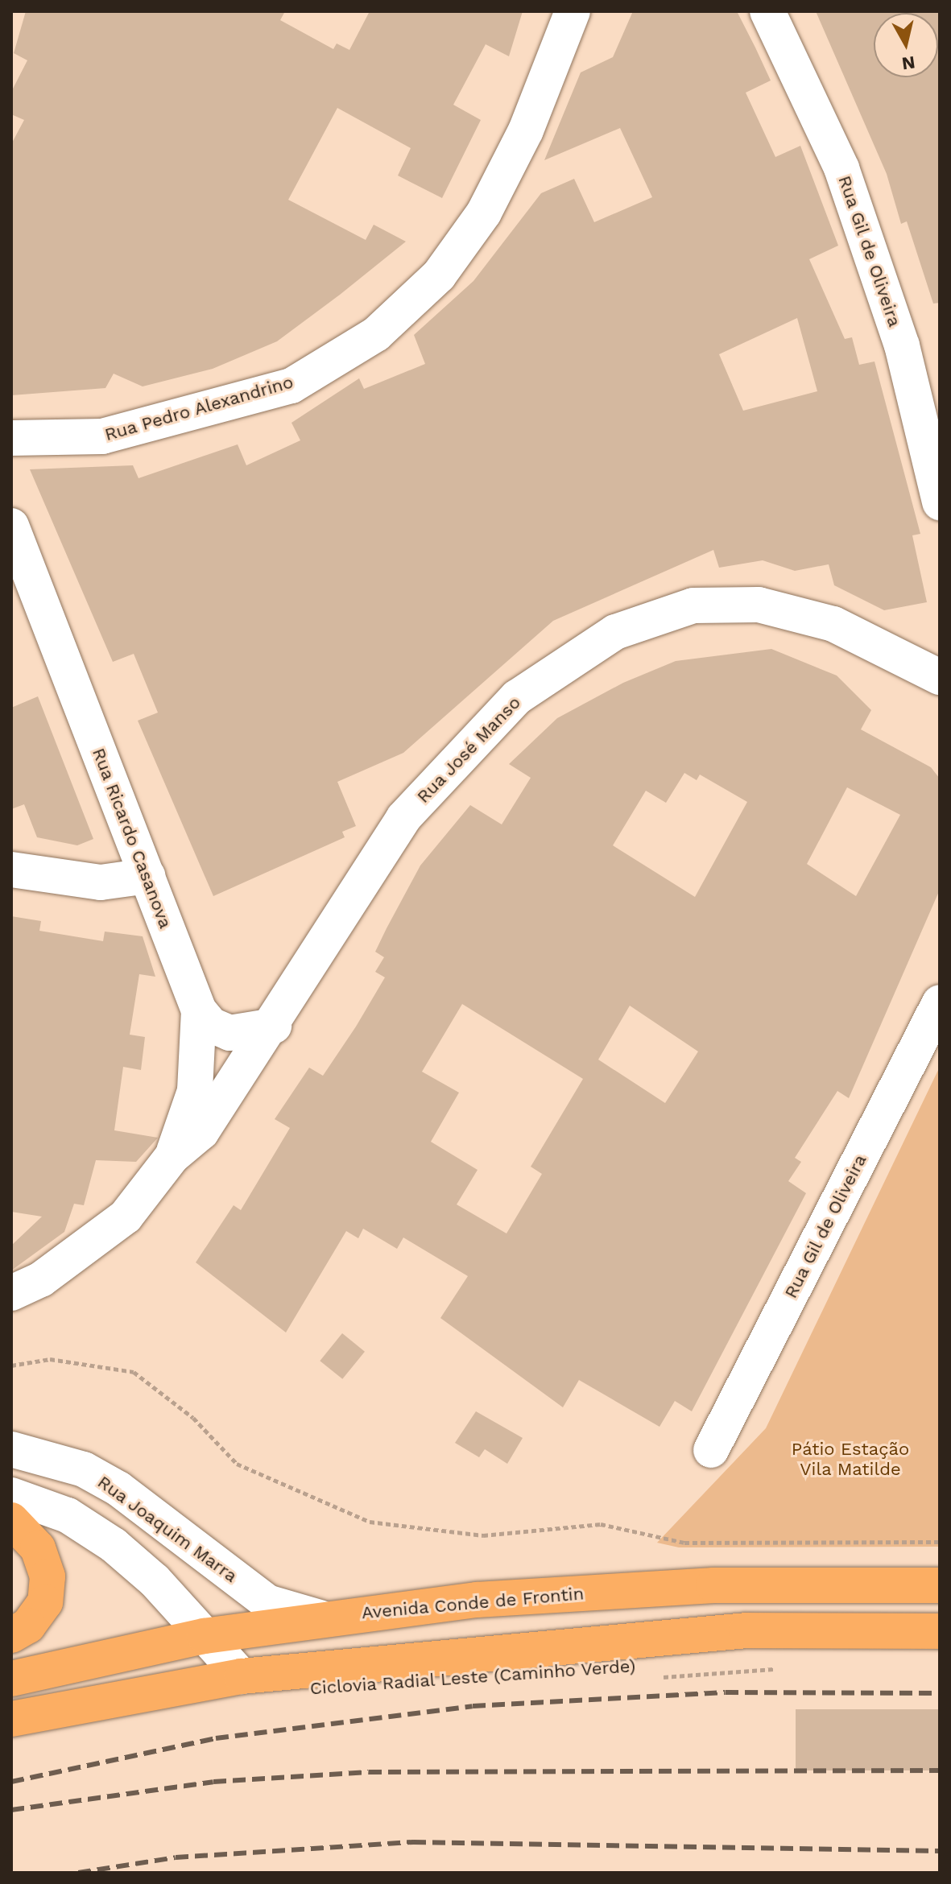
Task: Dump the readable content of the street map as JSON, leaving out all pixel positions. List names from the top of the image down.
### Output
{
  "streets": {
    "highway": ["Avenida Conde de Frontin"],
    "street": [
      "Rua Gil de Oliveira",
      "Rua Pedro Alexandrino",
      "Rua José Manso",
      "Rua Ricardo Casanova",
      "Rua Joaquim Marra"
    ],
    "path": ["Ciclovia Radial Leste (Caminho Verde)"]
  },
  "crossings": [
    ["Rua José Manso", "Rua Ricardo Casanova"],
    ["Rua Joaquim Marra", "Avenida Conde de Frontin"]
  ],
  "parks": ["Pátio Estação Vila Matilde"],
  "north": "bottom"
}
